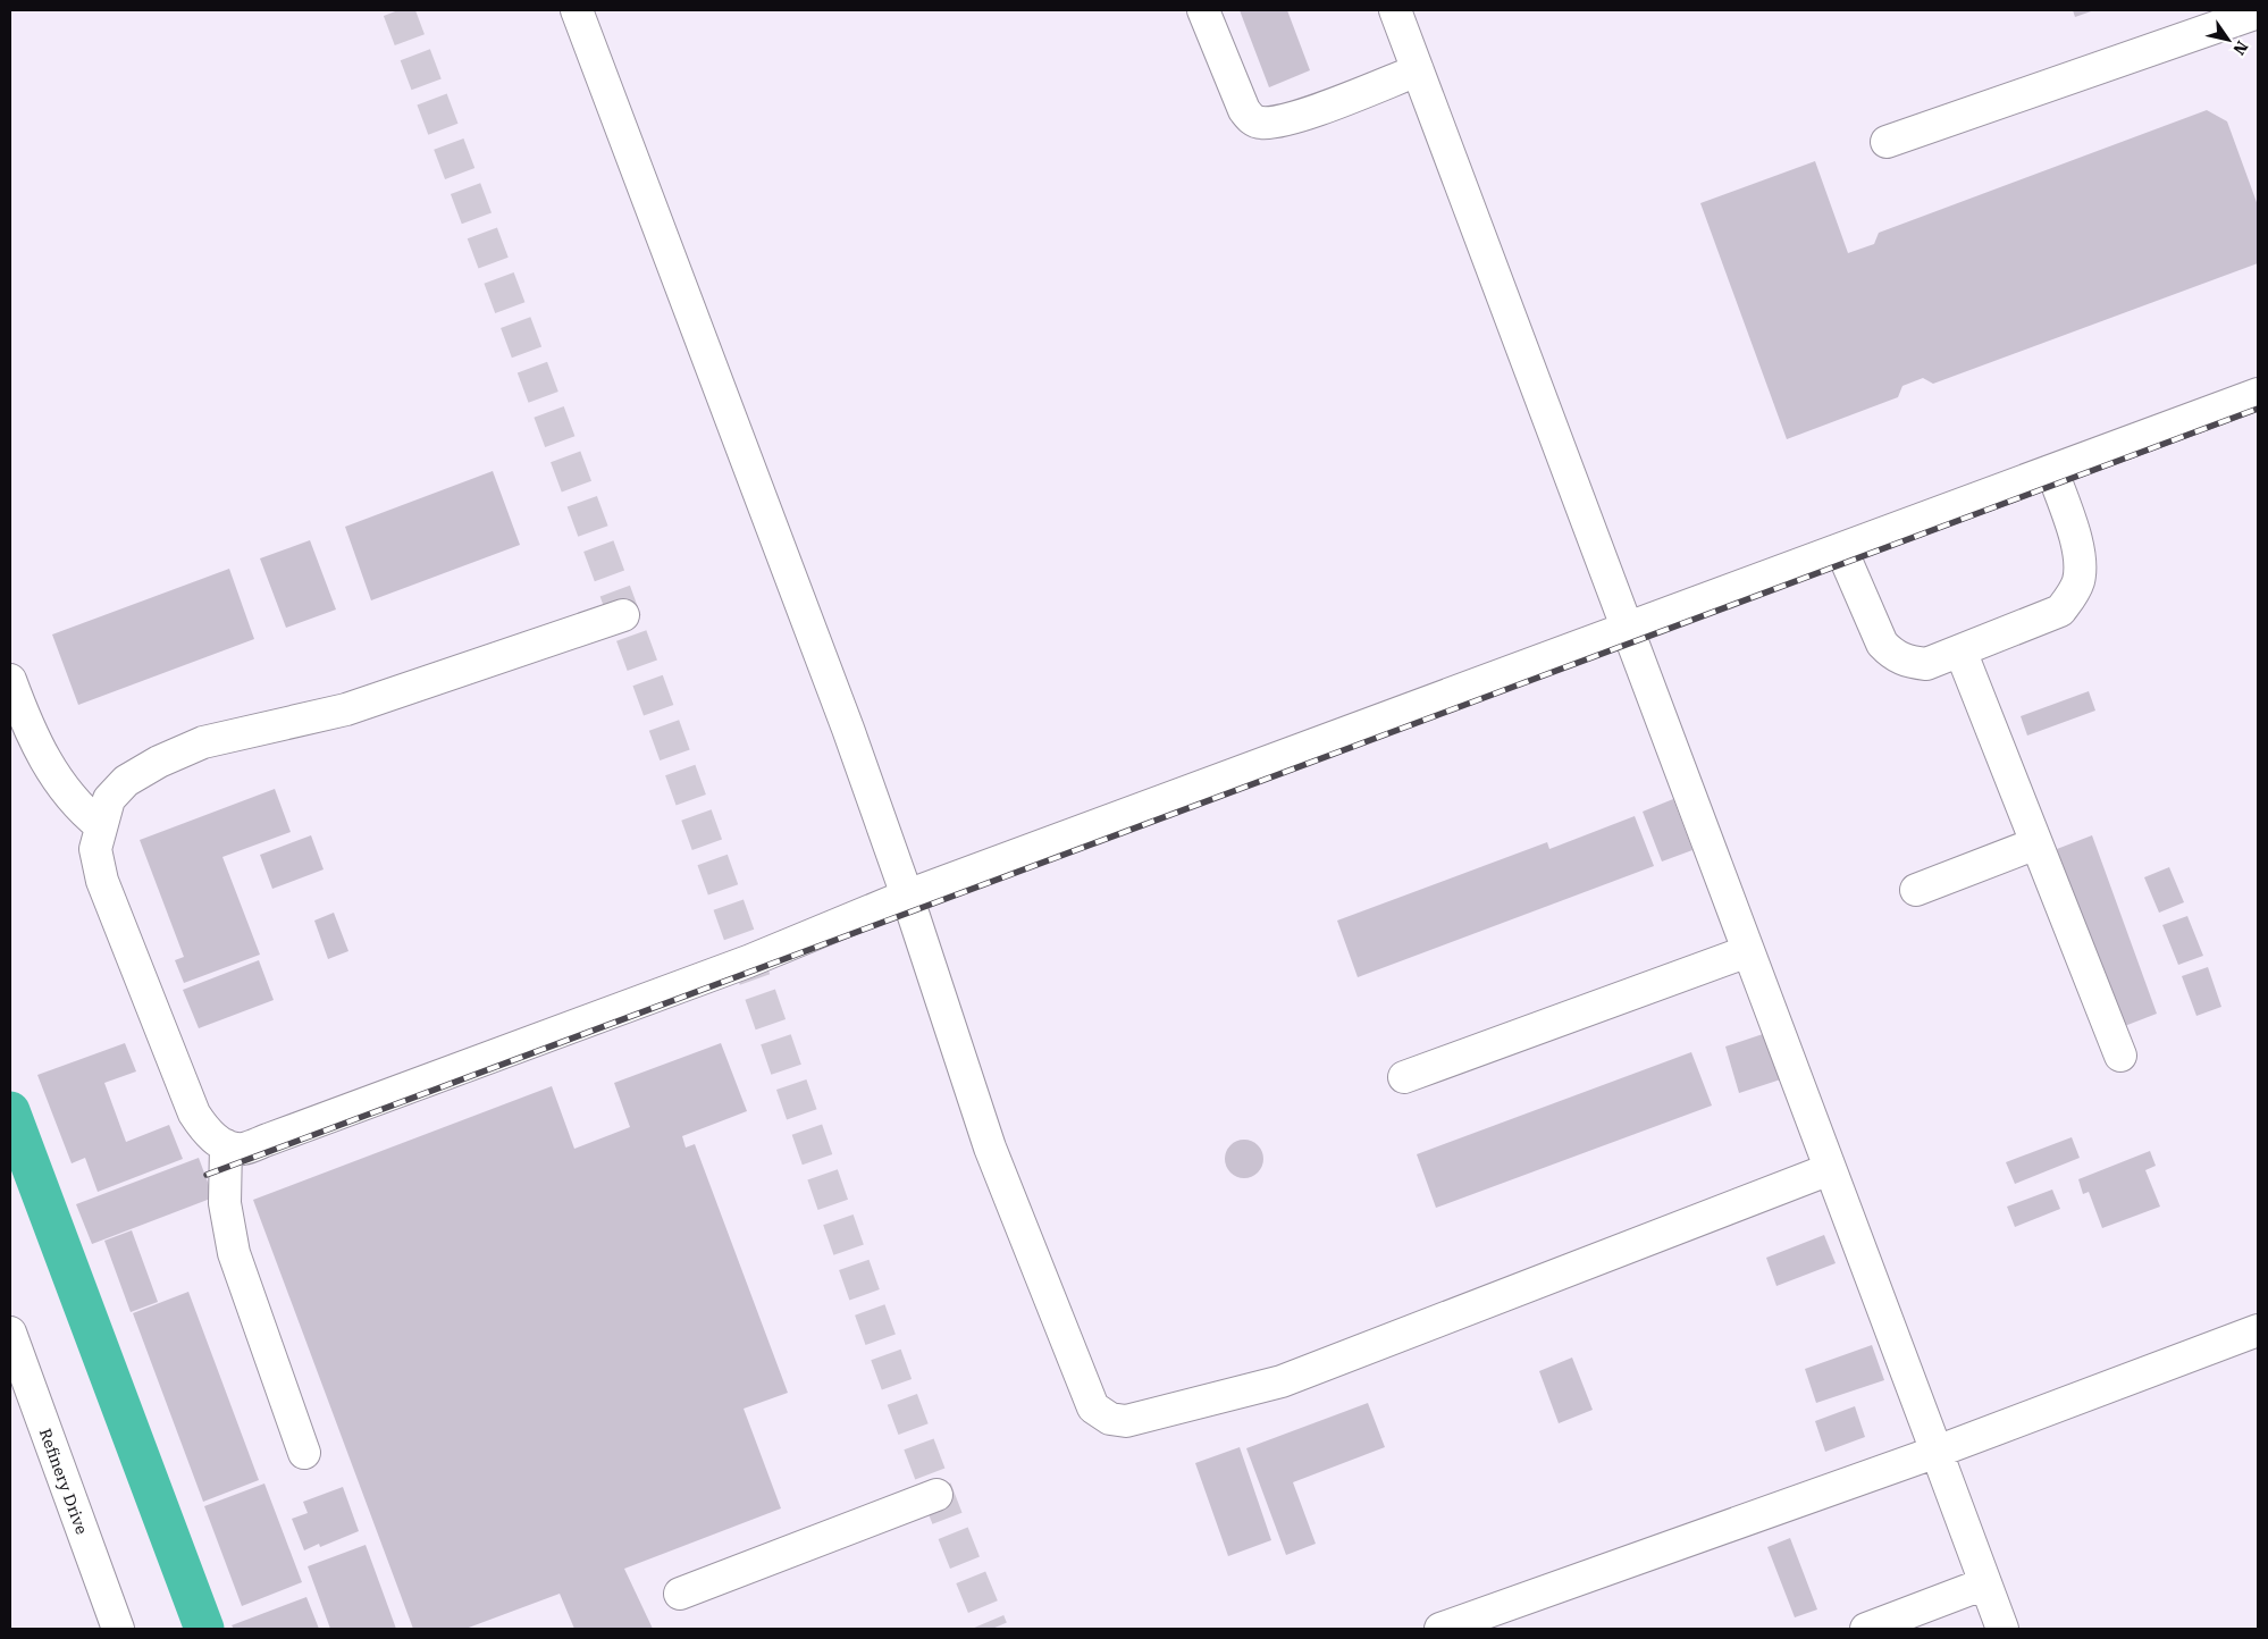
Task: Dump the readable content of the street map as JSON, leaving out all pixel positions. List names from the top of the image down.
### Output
{
  "streets": {
    "street": ["Refinery Drive"]
  },
  "north": "bottom right"
}
